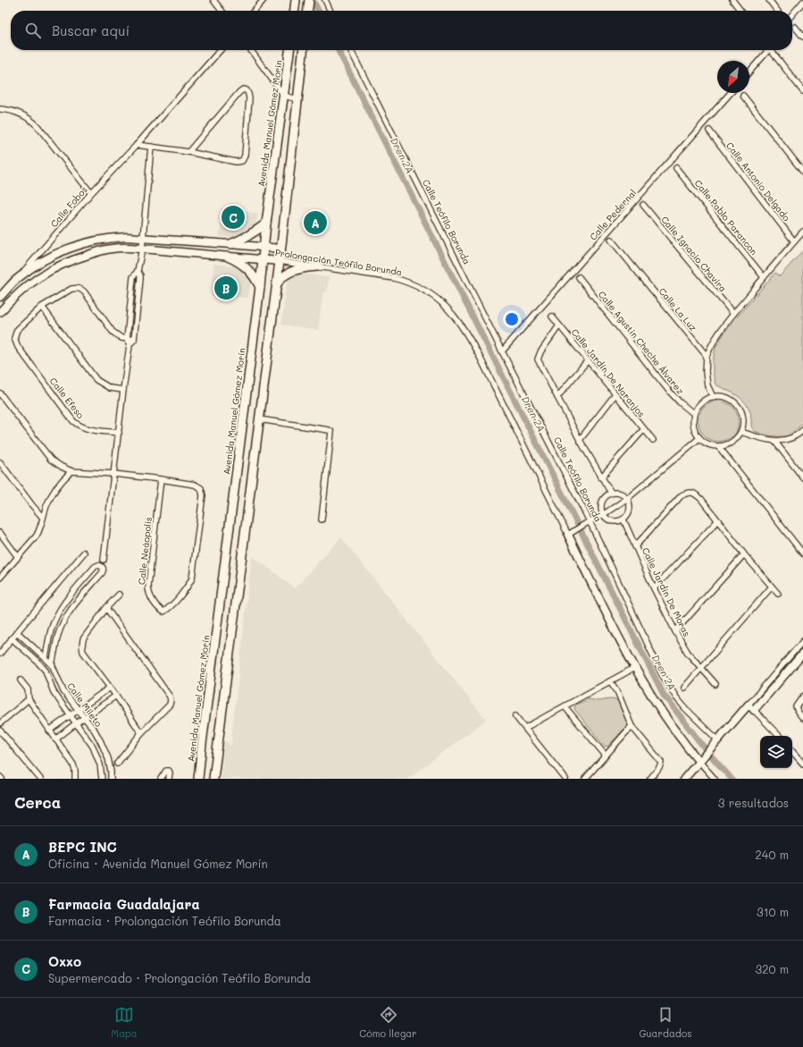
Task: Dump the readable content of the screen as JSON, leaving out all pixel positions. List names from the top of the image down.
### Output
{
  "streets": {
    "main road": ["Avenida Manuel Gómez Morín"],
    "street": [
      "Calle Antonio Delgado",
      "Calle Fobos",
      "Calle Pedernal",
      "Calle Pablo Parancon",
      "Calle Teófilo Borunda",
      "Calle Ignacio Chavira",
      "Prolongación Teófilo Borunda",
      "Calle La Luz",
      "Calle Agustín Cheche Álvarez",
      "Calle Jardín De Naranjos",
      "Calle Efeso",
      "Calle Neáopolis",
      "Calle Jardín De Moras",
      "Calle Mileto"
    ]
  },
  "crossings": [
    ["Avenida Manuel Gómez Morín", "Prolongación Teófilo Borunda"],
    ["Calle Fobos", "Prolongación Teófilo Borunda"],
    ["Calle Pedernal", "Calle Teófilo Borunda"]
  ],
  "water": ["Dren 2A"],
  "north": "bottom left",
  "page": {
    "search": "Buscar aquí",
    "pins": ["C", "A", "B"],
    "heading": ["Cerca", "3 resultados"],
    "list": [
      {
        "mark": "A",
        "name": "BEPC INC",
        "note": "Oficina · Avenida Manuel Gómez Morín",
        "value": "240 m"
      },
      {
        "mark": "B",
        "name": "Farmacia Guadalajara",
        "note": "Farmacia · Prolongación Teófilo Borunda",
        "value": "310 m"
      },
      {
        "mark": "C",
        "name": "Oxxo",
        "note": "Supermercado · Prolongación Teófilo Borunda",
        "value": "320 m"
      }
    ],
    "nav": ["Mapa", "Cómo llegar", "Guardados"]
  }
}
